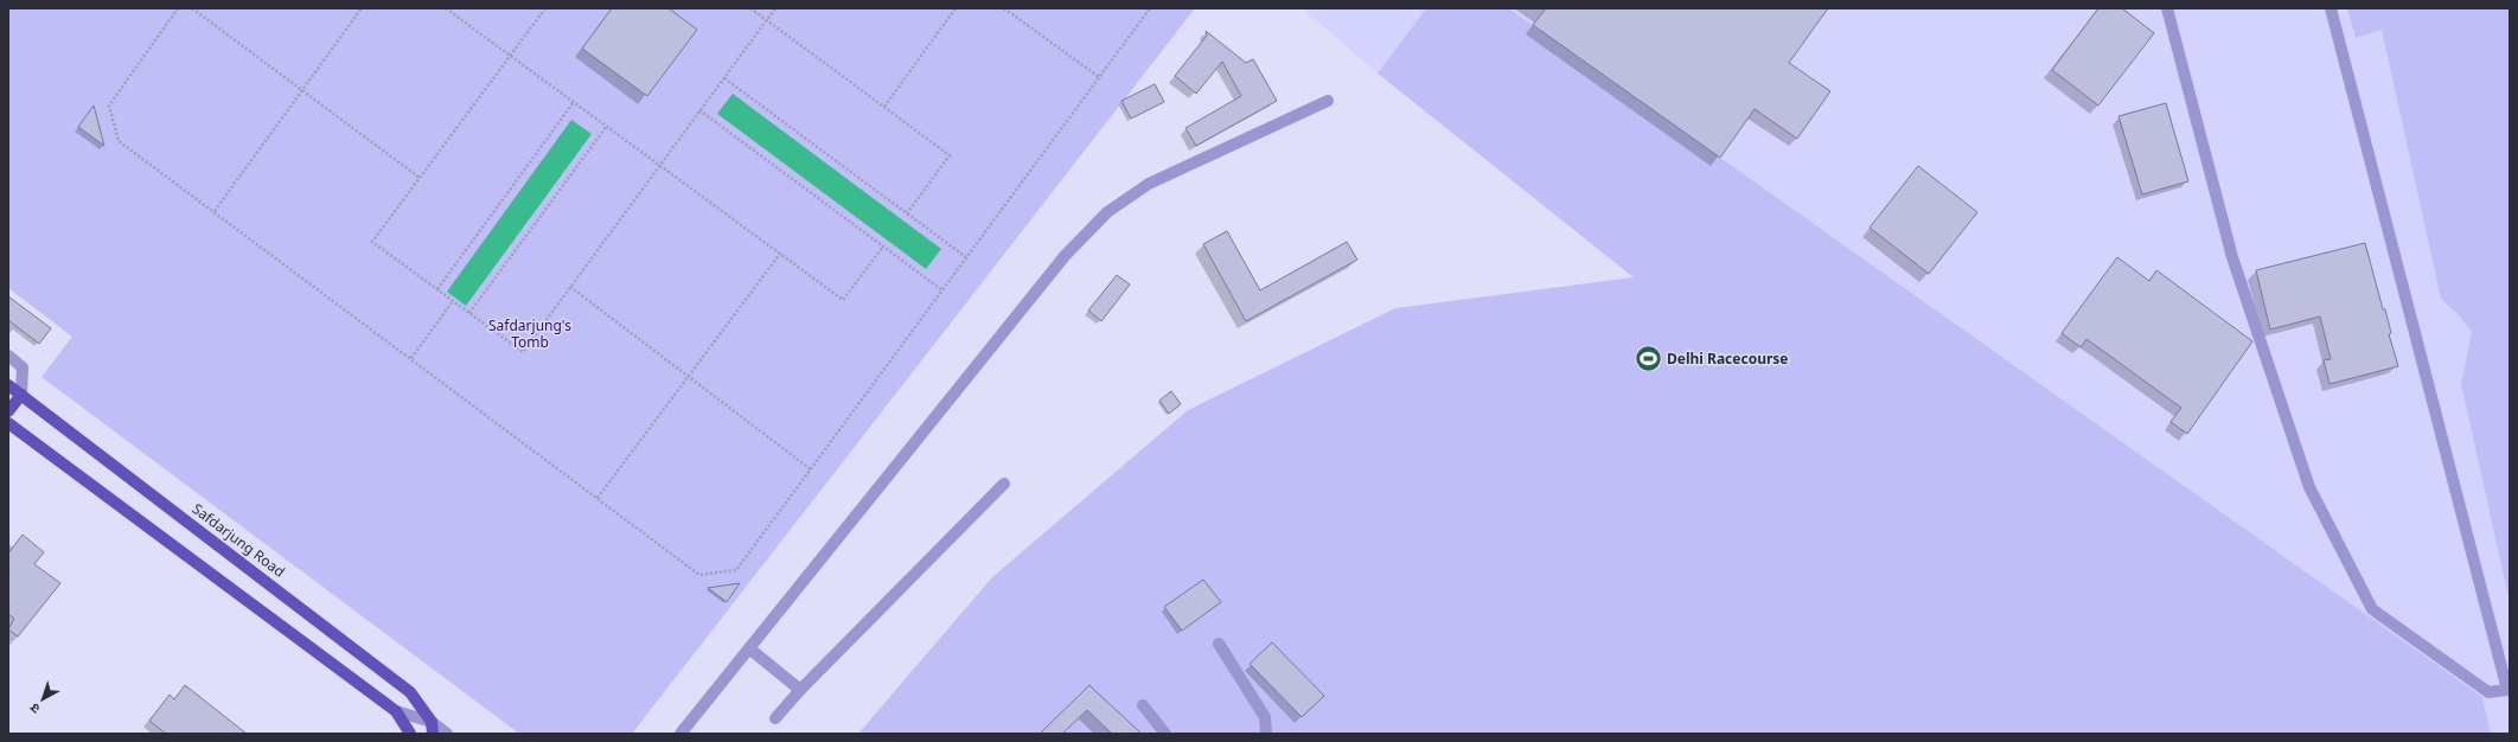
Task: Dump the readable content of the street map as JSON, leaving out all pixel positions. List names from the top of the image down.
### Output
{
  "streets": {
    "main road": ["Safdarjung Road"]
  },
  "parks": ["Safdarjung's Tomb"],
  "places": {
    "sports": ["Delhi Racecourse"]
  },
  "north": "bottom left"
}
